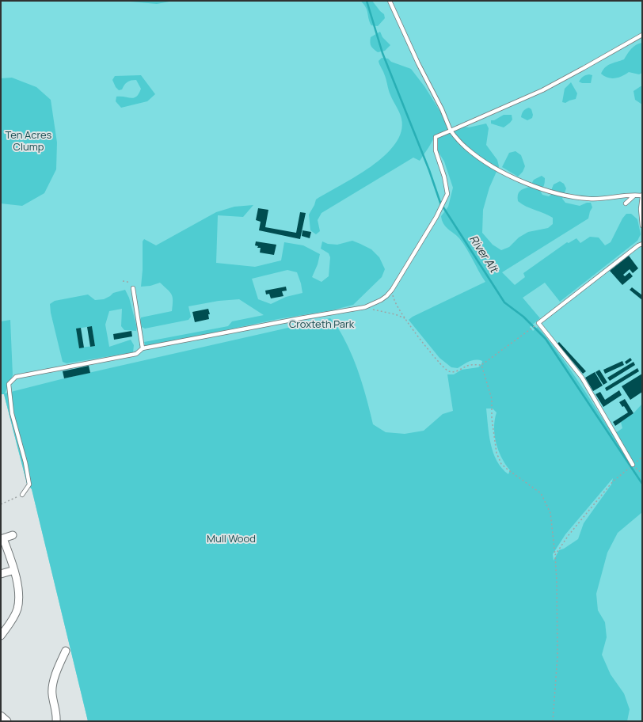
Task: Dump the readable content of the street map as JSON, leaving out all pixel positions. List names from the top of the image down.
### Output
{
  "water": ["River Alt"],
  "parks": ["Ten Acres Clump", "Croxteth Park", "Mull Wood"]
}
